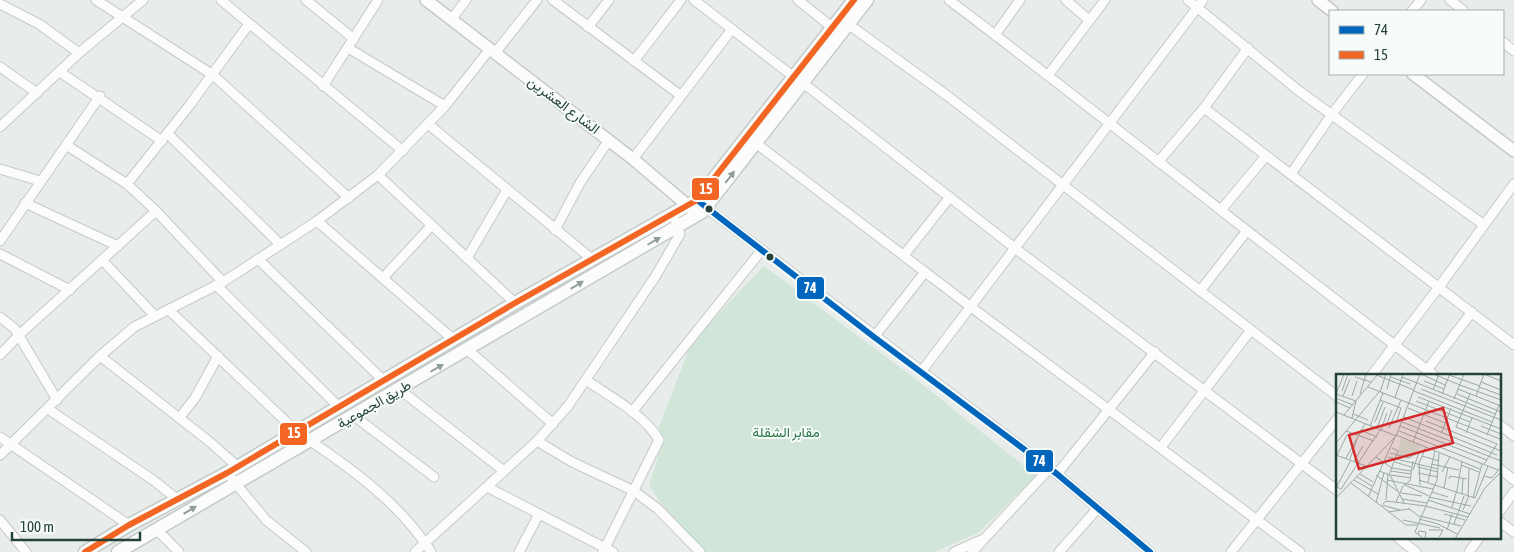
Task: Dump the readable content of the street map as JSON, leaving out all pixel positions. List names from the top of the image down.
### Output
{
  "streets": {
    "main road": ["طريق الجموعية"],
    "street": ["الشارع العشرين"]
  },
  "parks": ["مقابر الشقلة"],
  "lines": ["transit line 15", "transit line 74"],
  "legend": ["74", "15"],
  "scale_bar": "100 m"
}
